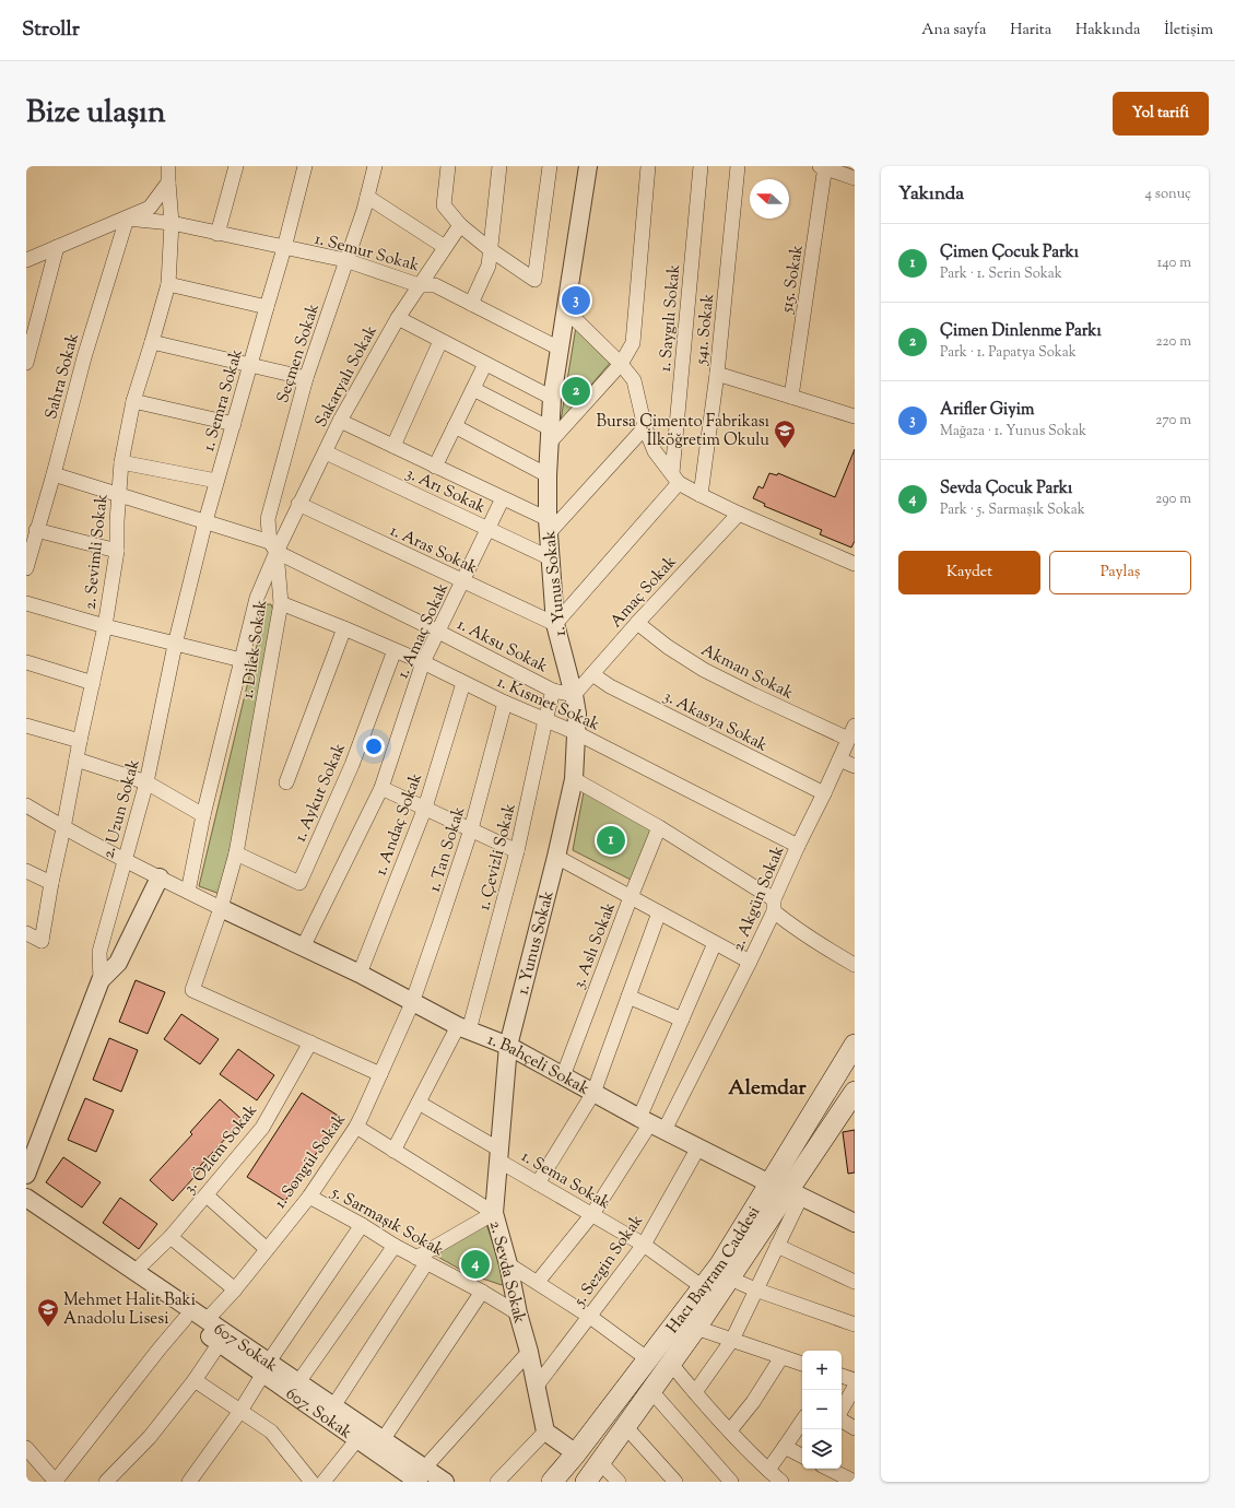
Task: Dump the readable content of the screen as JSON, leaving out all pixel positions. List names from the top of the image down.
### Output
{
  "streets": {
    "main road": ["Hacı Bayram Caddesi"],
    "street": [
      "1. Semur Sokak",
      "515. Sokak",
      "1. Saygılı Sokak",
      "541. Sokak",
      "Seçmen Sokak",
      "Sahra Sokak",
      "Sakaryalı Sokak",
      "1. Semra Sokak",
      "3. Arı Sokak",
      "1. Aras Sokak",
      "2. Sevimli Sokak",
      "1. Yunus Sokak",
      "Amaç Sokak",
      "1. Amaç Sokak",
      "1. Aksu Sokak",
      "1. Dilek Sokak",
      "Akman Sokak",
      "1. Kısmet Sokak",
      "3. Akasya Sokak",
      "1. Aykut Sokak",
      "2. Uzun Sokak",
      "1. Andaç Sokak",
      "1. Tan Sokak",
      "1. Çevizli Sokak",
      "2. Akgün Sokak",
      "3. Aslı Sokak",
      "1. Bahçeli Sokak",
      "3. Özlem Sokak",
      "1. Songül Sokak",
      "1. Sema Sokak",
      "5. Sarmaşık Sokak",
      "5. Sezgin Sokak",
      "2. Sevda Sokak",
      "607 Sokak",
      "607. Sokak"
    ]
  },
  "crossings": [
    ["1. Semur Sokak", "Seçmen Sokak"],
    ["1. Semur Sokak", "Sahra Sokak"],
    ["1. Semur Sokak", "Sakaryalı Sokak"],
    ["1. Semur Sokak", "1. Semra Sokak"],
    ["1. Semur Sokak", "2. Sevimli Sokak"],
    ["1. Semur Sokak", "1. Yunus Sokak"],
    ["Seçmen Sokak", "Sakaryalı Sokak"],
    ["Seçmen Sokak", "1. Aksu Sokak"],
    ["Seçmen Sokak", "1. Dilek Sokak"],
    ["Sahra Sokak", "1. Aksu Sokak"],
    ["Sakaryalı Sokak", "3. Arı Sokak"],
    ["Sakaryalı Sokak", "1. Aras Sokak"],
    ["Sakaryalı Sokak", "1. Aksu Sokak"],
    ["Sakaryalı Sokak", "1. Dilek Sokak"],
    ["1. Semra Sokak", "1. Aksu Sokak"],
    ["1. Semra Sokak", "2. Uzun Sokak"],
    ["3. Arı Sokak", "1. Yunus Sokak"],
    ["3. Arı Sokak", "1. Amaç Sokak"],
    ["1. Aras Sokak", "1. Yunus Sokak"],
    ["1. Aras Sokak", "1. Amaç Sokak"],
    ["2. Sevimli Sokak", "1. Aksu Sokak"],
    ["1. Yunus Sokak", "Amaç Sokak"],
    ["1. Yunus Sokak", "1. Aksu Sokak"],
    ["1. Yunus Sokak", "1. Kısmet Sokak"],
    ["1. Yunus Sokak", "1. Bahçeli Sokak"],
    ["1. Yunus Sokak", "2. Sevda Sokak"],
    ["Amaç Sokak", "1. Aksu Sokak"],
    ["Amaç Sokak", "Akman Sokak"],
    ["Amaç Sokak", "3. Akasya Sokak"],
    ["1. Amaç Sokak", "1. Aksu Sokak"],
    ["1. Amaç Sokak", "1. Kısmet Sokak"],
    ["1. Amaç Sokak", "1. Bahçeli Sokak"],
    ["1. Aksu Sokak", "1. Dilek Sokak"],
    ["1. Aksu Sokak", "1. Çevizli Sokak"],
    ["1. Dilek Sokak", "1. Kısmet Sokak"],
    ["1. Dilek Sokak", "1. Aykut Sokak"],
    ["1. Dilek Sokak", "1. Bahçeli Sokak"],
    ["1. Dilek Sokak", "3. Özlem Sokak"],
    ["Akman Sokak", "2. Akgün Sokak"],
    ["1. Kısmet Sokak", "1. Aykut Sokak"],
    ["1. Kısmet Sokak", "1. Andaç Sokak"],
    ["1. Kısmet Sokak", "1. Tan Sokak"],
    ["1. Kısmet Sokak", "1. Çevizli Sokak"],
    ["1. Kısmet Sokak", "2. Akgün Sokak"],
    ["3. Akasya Sokak", "2. Akgün Sokak"],
    ["1. Andaç Sokak", "1. Bahçeli Sokak"],
    ["1. Tan Sokak", "1. Bahçeli Sokak"],
    ["1. Tan Sokak", "1. Songül Sokak"],
    ["1. Çevizli Sokak", "1. Bahçeli Sokak"],
    ["1. Çevizli Sokak", "1. Sema Sokak"],
    ["2. Akgün Sokak", "1. Bahçeli Sokak"],
    ["3. Aslı Sokak", "1. Bahçeli Sokak"],
    ["1. Bahçeli Sokak", "1. Songül Sokak"],
    ["1. Bahçeli Sokak", "5. Sezgin Sokak"],
    ["1. Bahçeli Sokak", "Hacı Bayram Caddesi"],
    ["1. Bahçeli Sokak", "2. Sevda Sokak"],
    ["1. Songül Sokak", "5. Sarmaşık Sokak"],
    ["1. Songül Sokak", "607 Sokak"],
    ["1. Sema Sokak", "5. Sezgin Sokak"],
    ["1. Sema Sokak", "Hacı Bayram Caddesi"],
    ["1. Sema Sokak", "2. Sevda Sokak"],
    ["5. Sarmaşık Sokak", "2. Sevda Sokak"],
    ["5. Sezgin Sokak", "2. Sevda Sokak"],
    ["607 Sokak", "607. Sokak"]
  ],
  "districts": ["Alemdar"],
  "places": {
    "school or university": ["Bursa Çimento Fabrikası İlköğretim Okulu", "Mehmet Halit Baki Anadolu Lisesi"]
  },
  "north": "left",
  "page": {
    "header": "Strollr",
    "nav": [
      "Ana sayfa",
      "Harita",
      "Hakkında",
      "İletişim"
    ],
    "title": "Bize ulaşın",
    "buttons": [
      "Yol tarifi",
      ["Kaydet", "Paylaş"]
    ],
    "heading": ["Yakında", "4 sonuç"],
    "list": [
      {
        "mark": "1",
        "name": "Çimen Çocuk Parkı",
        "note": "Park · 1. Serin Sokak",
        "value": "140 m"
      },
      {
        "mark": "2",
        "name": "Çimen Dinlenme Parkı",
        "note": "Park · 1. Papatya Sokak",
        "value": "220 m"
      },
      {
        "mark": "3",
        "name": "Arifler Giyim",
        "note": "Mağaza · 1. Yunus Sokak",
        "value": "270 m"
      },
      {
        "mark": "4",
        "name": "Sevda Çocuk Parkı",
        "note": "Park · 5. Sarmaşık Sokak",
        "value": "290 m"
      }
    ],
    "pins": [
      "3",
      "2",
      "1",
      "4"
    ],
    "map_buttons": ["+", "−"]
  }
}
